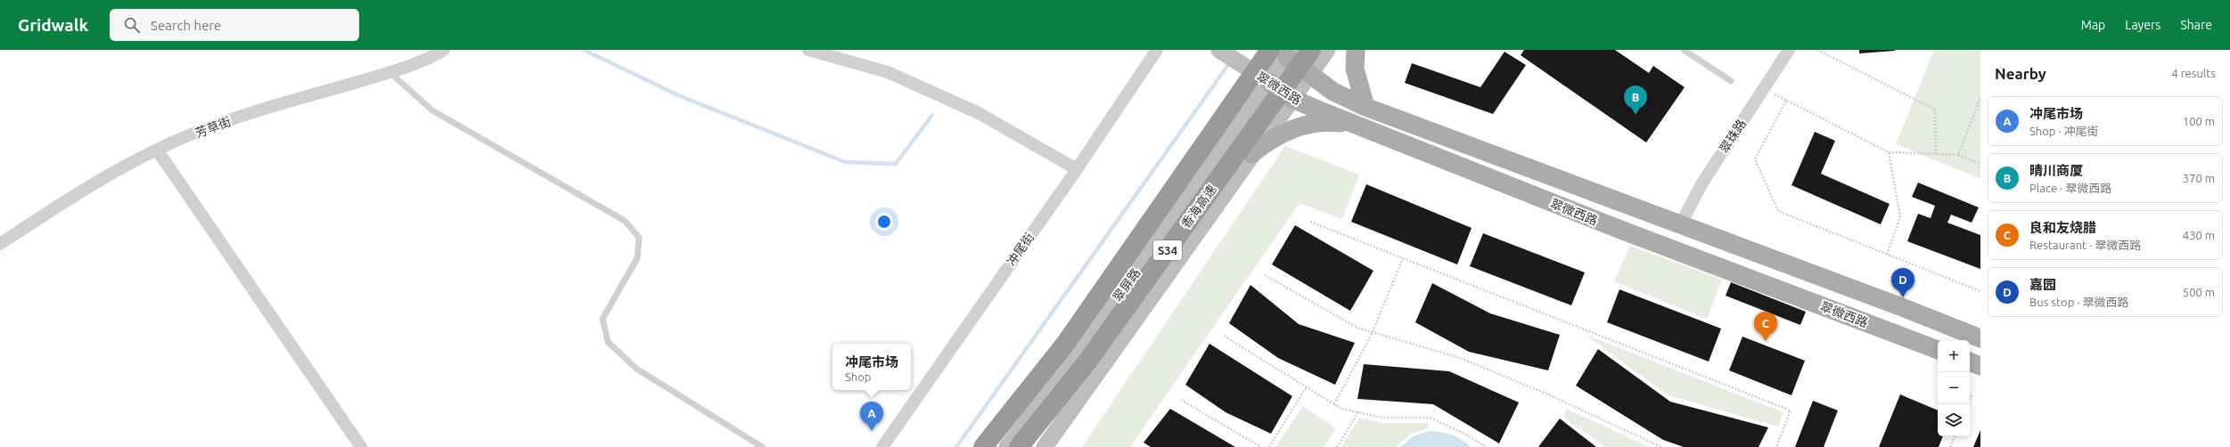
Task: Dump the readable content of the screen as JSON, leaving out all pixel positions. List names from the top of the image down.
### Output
{
  "streets": {
    "highway": ["香海高速", "S34"],
    "main road": ["翠微西路", "翠屏路"],
    "street": ["芳草街", "翠珠路", "冲尾街"]
  },
  "crossings": [
    ["翠微西路", "翠珠路"],
    ["翠微西路", "S34"],
    ["翠微西路", "翠屏路"],
    ["S34", "翠屏路"]
  ],
  "page": {
    "header": "Gridwalk",
    "search": "Search here",
    "nav": ["Map", "Layers", "Share"],
    "heading": ["Nearby", "4 results"],
    "pins": [
      "B",
      "D",
      "C",
      "A"
    ],
    "list": [
      {
        "mark": "A",
        "name": "冲尾市场",
        "note": "Shop · 冲尾街",
        "value": "100 m"
      },
      {
        "mark": "B",
        "name": "晴川商厦",
        "note": "Place · 翠微西路",
        "value": "370 m"
      },
      {
        "mark": "C",
        "name": "良和友烧腊",
        "note": "Restaurant · 翠微西路",
        "value": "430 m"
      },
      {
        "mark": "D",
        "name": "嘉园",
        "note": "Bus stop · 翠微西路",
        "value": "500 m"
      }
    ],
    "map_buttons": ["+", "−"],
    "popup": ["冲尾市场", "Shop"]
  }
}
